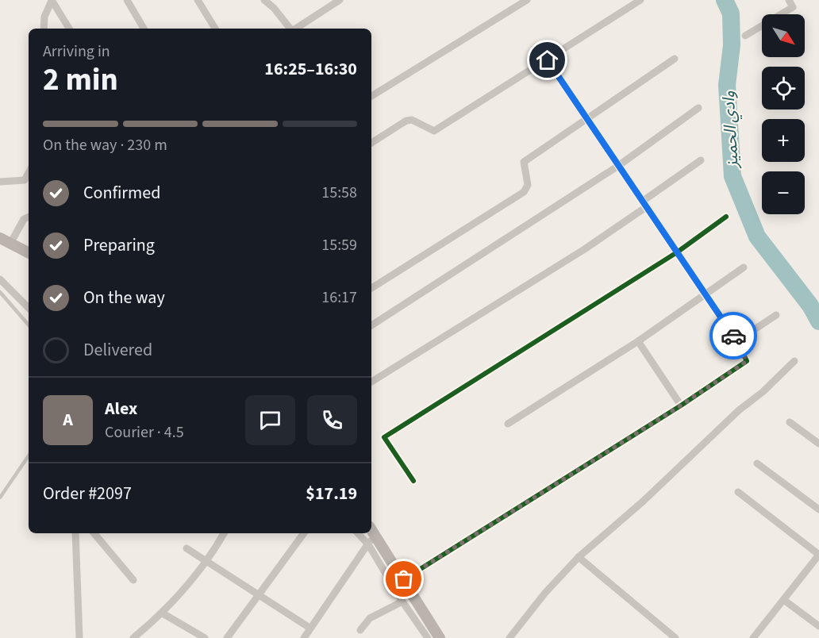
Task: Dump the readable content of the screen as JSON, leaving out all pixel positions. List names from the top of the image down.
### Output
{
  "water": ["وادي الحميز"],
  "north": "bottom right",
  "page": {
    "map_buttons": ["+", "−"],
    "heading": ["2 min", "Arriving in", "16:25–16:30"],
    "panel": [
      "Alex",
      "Courier · 4.5",
      "Order #2097",
      "$17.19"
    ],
    "bar": "On the way · 230 m",
    "list": [
      ["Confirmed", "15:58"],
      ["Preparing", "15:59"],
      ["On the way", "16:17"],
      "Delivered"
    ],
    "round": "A"
  }
}
